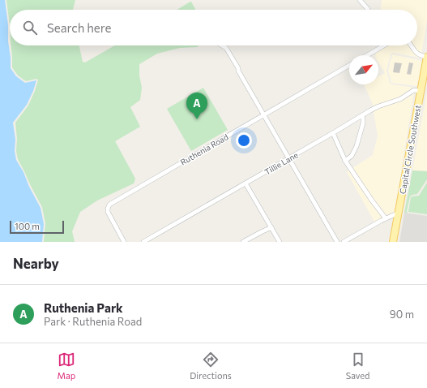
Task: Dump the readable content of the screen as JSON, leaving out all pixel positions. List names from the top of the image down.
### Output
{
  "streets": {
    "main road": ["Capital Circle Southwest"],
    "street": ["Ruthenia Road", "Tillie Lane"]
  },
  "crossings": [
    ["Capital Circle Southwest", "Tillie Lane"]
  ],
  "scale_bar": "100 m",
  "north": "top right",
  "page": {
    "search": "Search here",
    "pins": "A",
    "scale": "100 m",
    "heading": "Nearby",
    "list": [
      {
        "mark": "A",
        "name": "Ruthenia Park",
        "note": "Park · Ruthenia Road",
        "value": "90 m"
      }
    ],
    "nav": ["Map", "Directions", "Saved"]
  }
}
